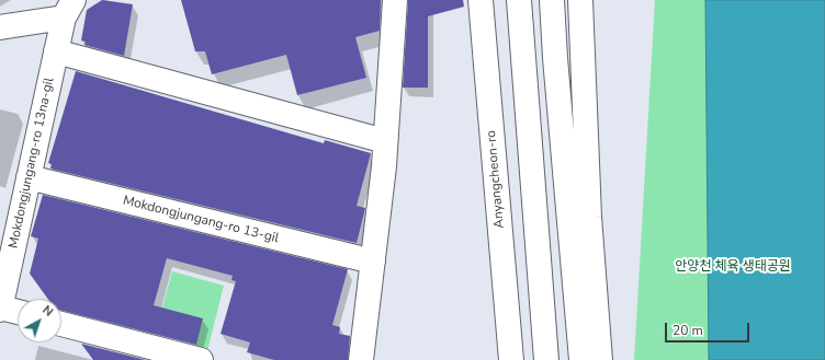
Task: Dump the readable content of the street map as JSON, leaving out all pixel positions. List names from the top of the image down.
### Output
{
  "streets": {
    "street": ["Mokdongjungang-ro 13na-gil", "Anyangcheon-ro", "Mokdongjungang-ro 13-gil"]
  },
  "crossings": [
    ["Mokdongjungang-ro 13na-gil", "Mokdongjungang-ro 13-gil"]
  ],
  "parks": ["안양천 체육 생태공원"],
  "scale_bar": "20 m",
  "north": "top right"
}
